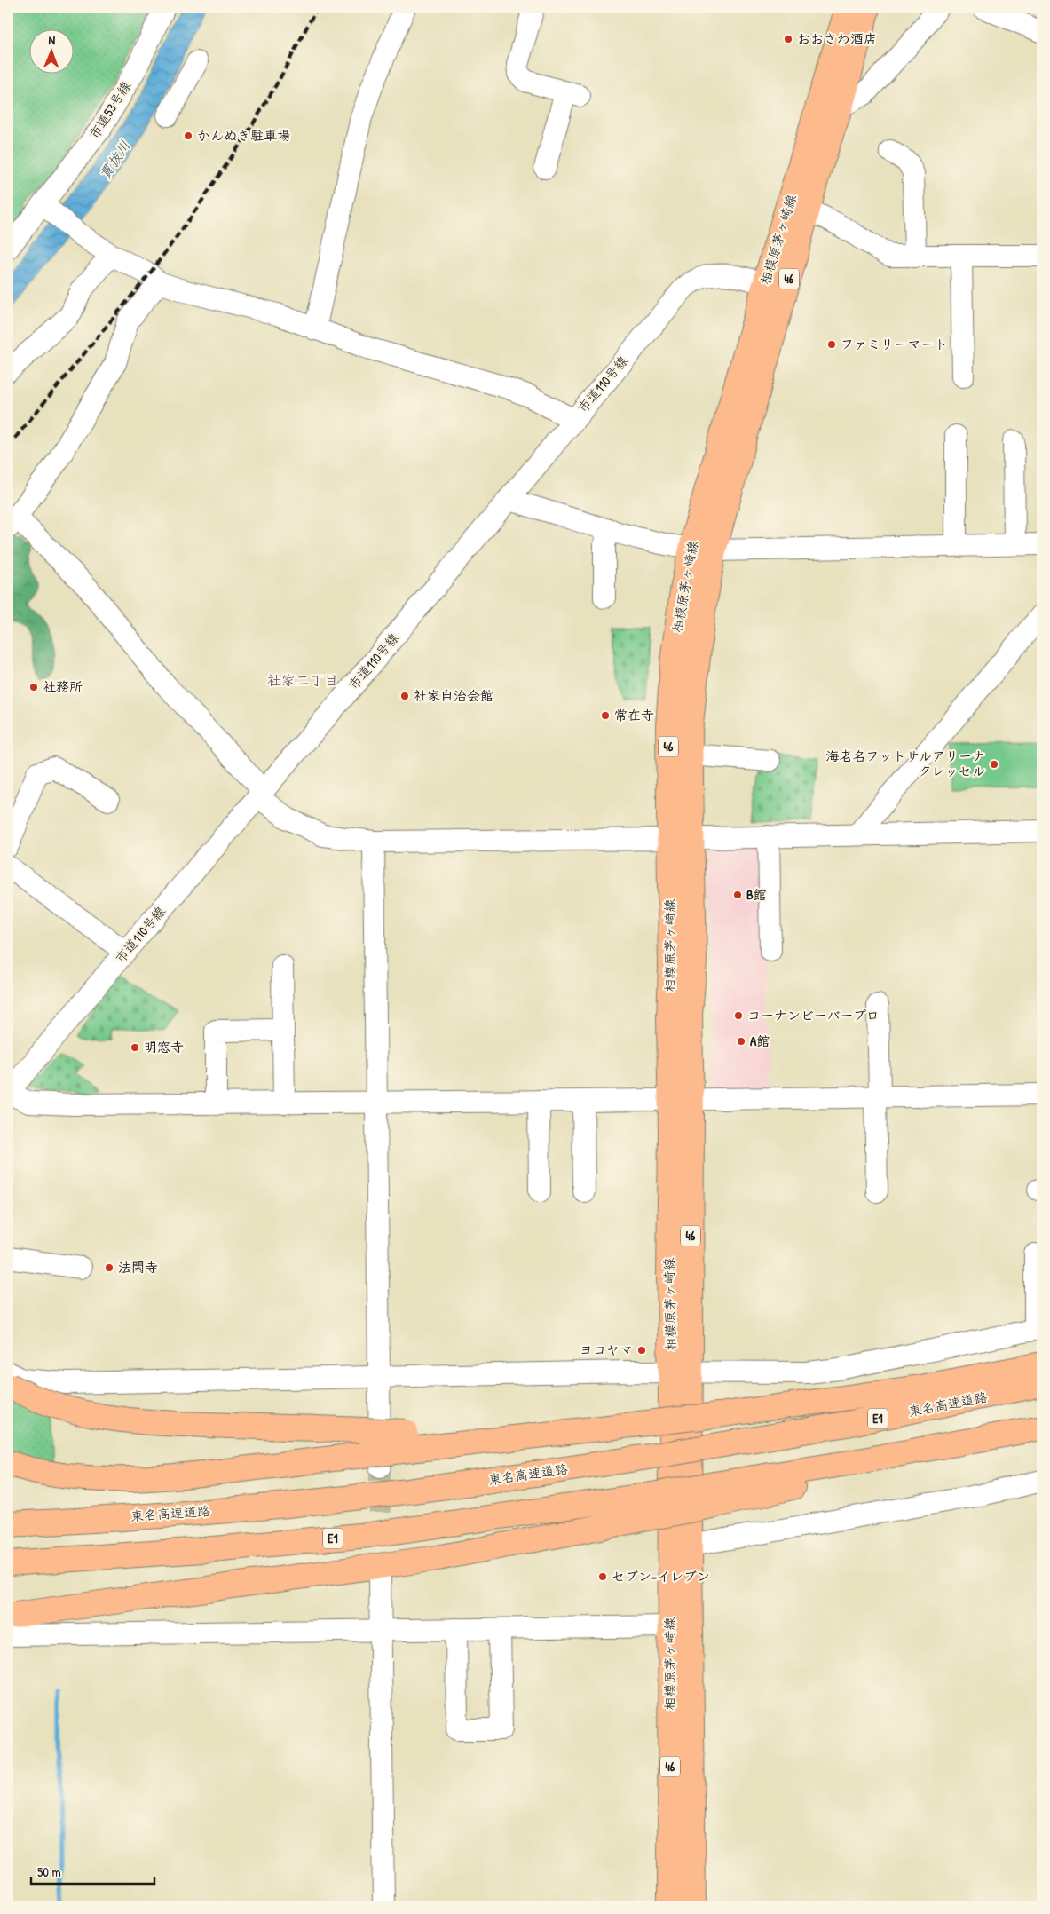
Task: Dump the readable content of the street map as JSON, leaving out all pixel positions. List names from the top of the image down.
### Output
{
  "streets": {
    "main road": [
      "相模原茅ヶ崎線",
      "46",
      "東名高速道路",
      "E1"
    ],
    "street": ["市道53号線", "市道110号線"]
  },
  "crossings": [
    ["相模原茅ヶ崎線", "市道110号線"]
  ],
  "districts": ["社家二丁目"],
  "water": ["貫抜川"],
  "places": [
    "おおさわ酒店",
    "かんぬき駐車場",
    "ファミリーマート",
    "社務所",
    "社家自治会館",
    "常在寺",
    "海老名フットサルアリーナ クレッセル",
    "B館",
    "コーナンビーバープロ",
    "A館",
    "明窓寺",
    "法閑寺",
    "ヨコヤマ",
    "セブン-イレブン"
  ],
  "scale_bar": "50 m",
  "north": "top"
}
